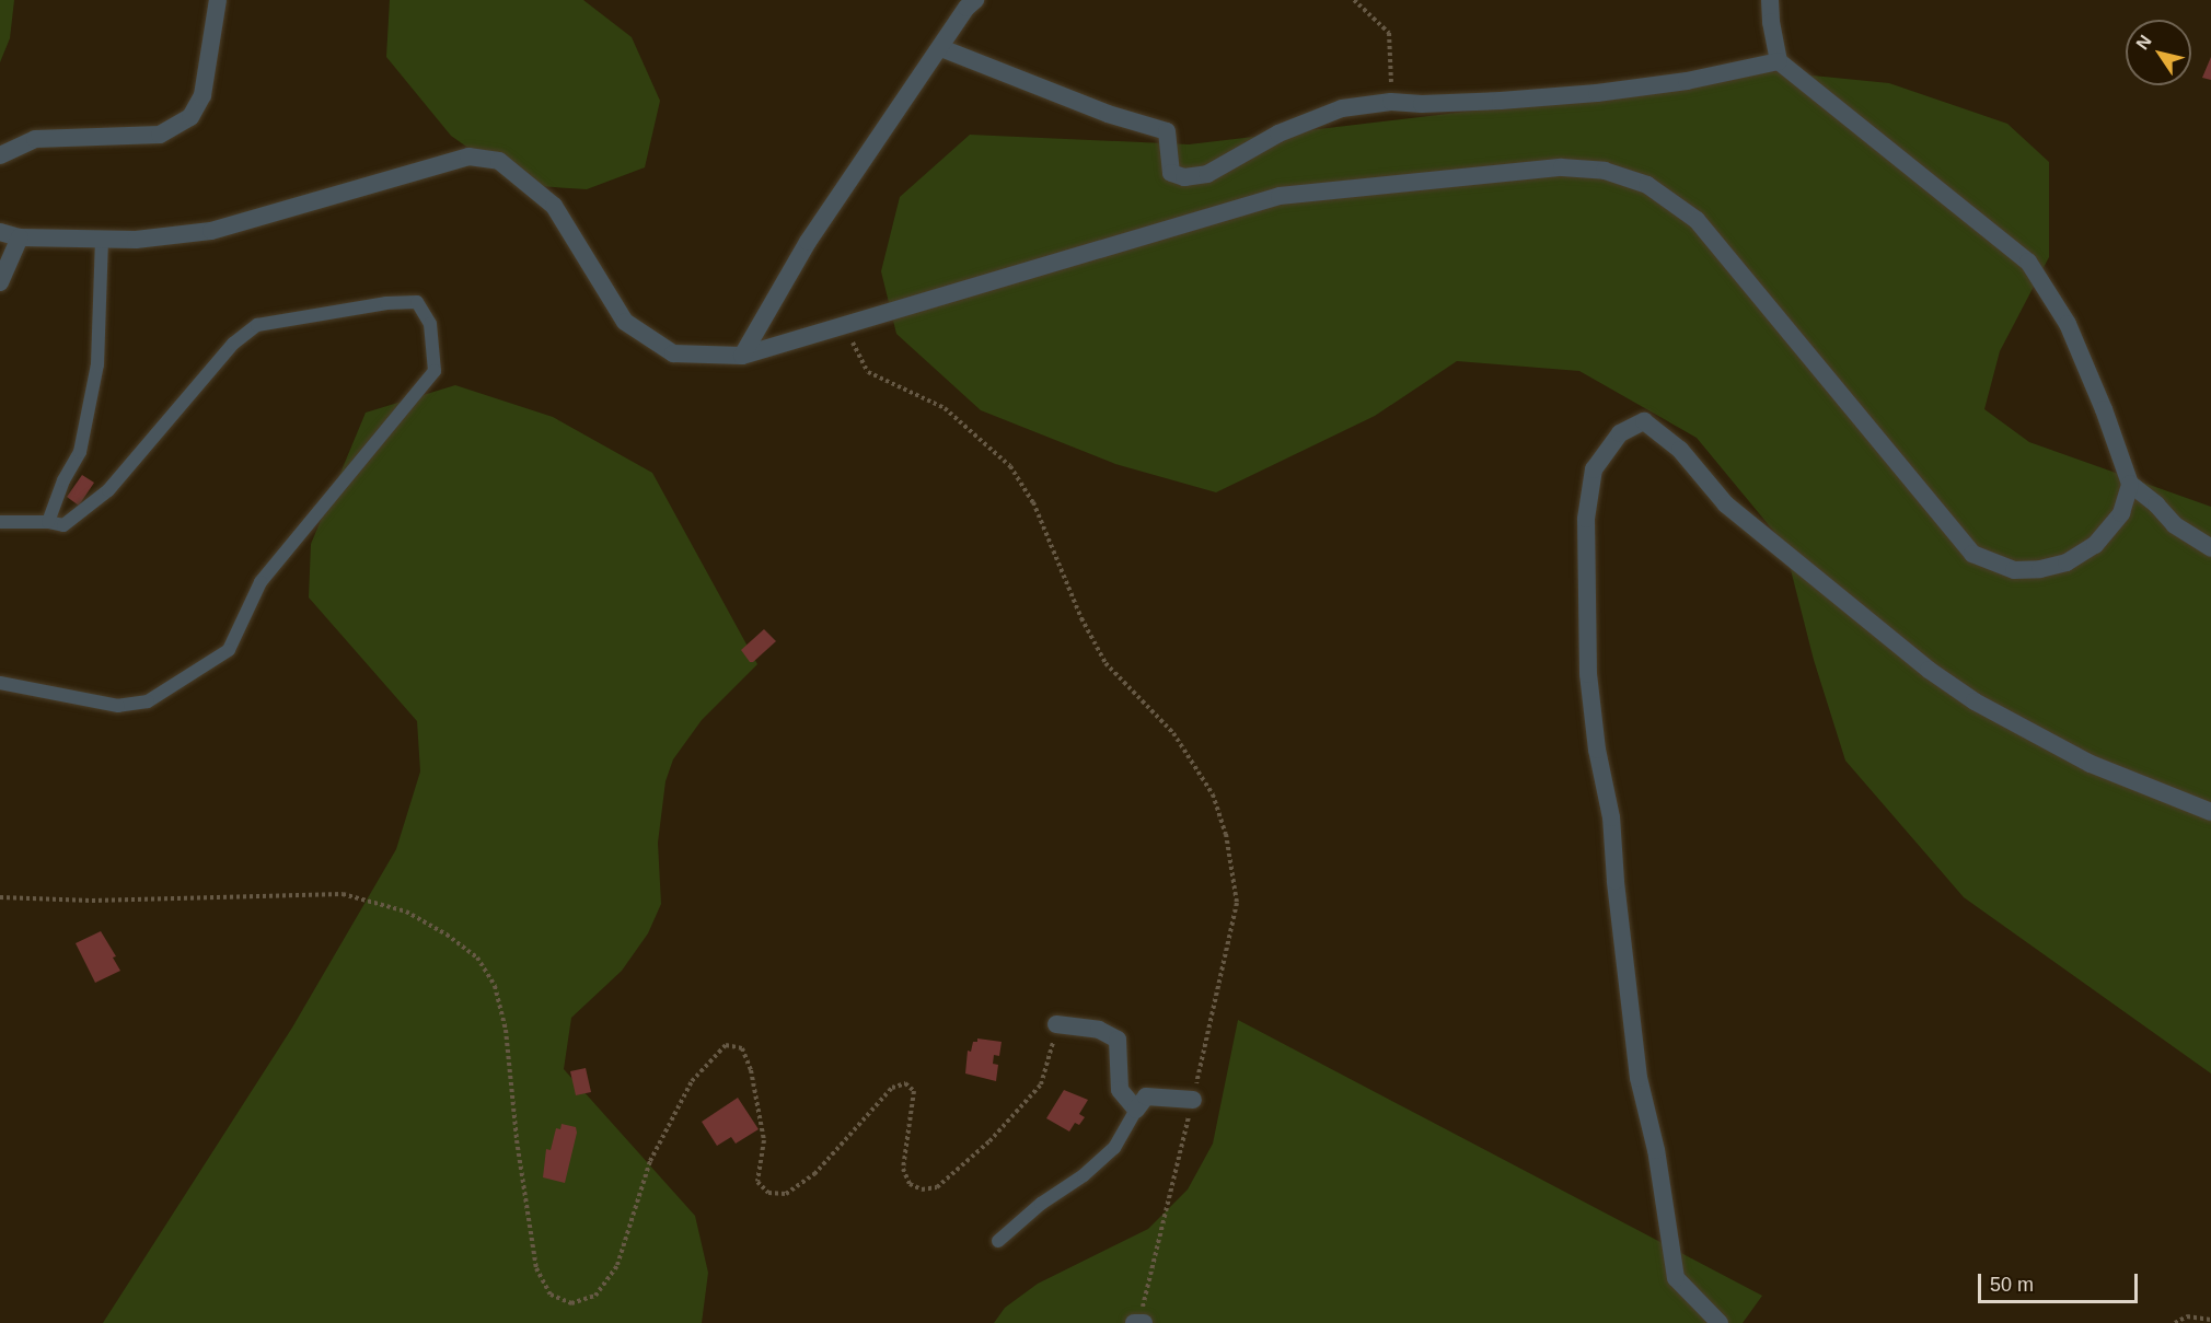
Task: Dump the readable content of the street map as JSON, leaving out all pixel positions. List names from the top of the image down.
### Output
{
  "scale_bar": "50 m",
  "north": "top left"
}
